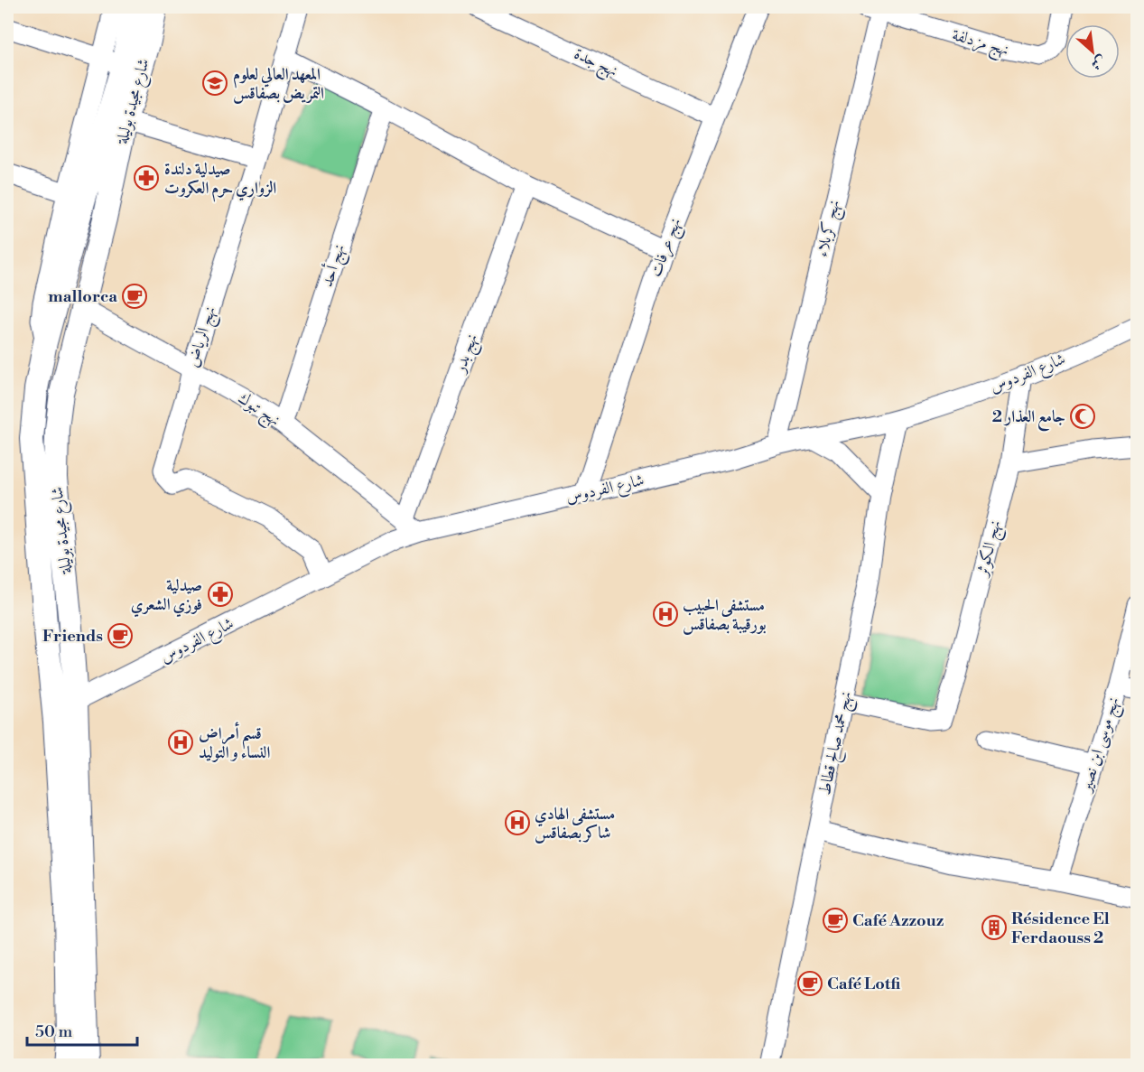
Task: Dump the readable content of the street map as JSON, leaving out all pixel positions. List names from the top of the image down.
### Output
{
  "streets": {
    "main road": ["شارع مجيدة بوليلة"],
    "street": [
      "نهج مزدلفة",
      "نهج جدة",
      "نهج كربلاء",
      "نهج عرفات",
      "نهج أحد",
      "نهج الرياض",
      "نهج بدر",
      "شارع الفردوس",
      "نهج تبوك",
      "نهج الكوثر",
      "نهج محمد صالح قطاط",
      "نهج موسى ابن نصير"
    ]
  },
  "crossings": [
    ["نهج مزدلفة", "نهج كربلاء"],
    ["نهج جدة", "نهج عرفات"],
    ["شارع مجيدة بوليلة", "شارع الفردوس"],
    ["شارع مجيدة بوليلة", "نهج تبوك"],
    ["نهج كربلاء", "شارع الفردوس"],
    ["نهج عرفات", "شارع الفردوس"],
    ["نهج أحد", "نهج تبوك"],
    ["نهج الرياض", "شارع الفردوس"],
    ["نهج الرياض", "نهج تبوك"],
    ["نهج بدر", "شارع الفردوس"],
    ["نهج بدر", "نهج تبوك"],
    ["شارع الفردوس", "نهج تبوك"],
    ["شارع الفردوس", "نهج الكوثر"],
    ["شارع الفردوس", "نهج محمد صالح قطاط"],
    ["نهج الكوثر", "نهج محمد صالح قطاط"]
  ],
  "places": {
    "school or university": ["المعهد العالي لعلوم التمريض بصفاقس"],
    "pharmacy": ["صيدلية دلندة الزواري حرم العكروت", "صيدلية فوزي الشعري"],
    "cafe": [
      "mallorca",
      "Friends",
      "Café Azzouz",
      "Café Lotfi"
    ],
    "mosque": ["جامع العذار 2"],
    "hospital": ["مستشفى الحبيب بورقيبة بصفاقس", "قسم أمراض النساء و التوليد", "مستشفى الهادي شاكر بصفاقس"],
    "building": ["Résidence El Ferdaouss 2"]
  },
  "scale_bar": "50 m",
  "north": "bottom right"
}
